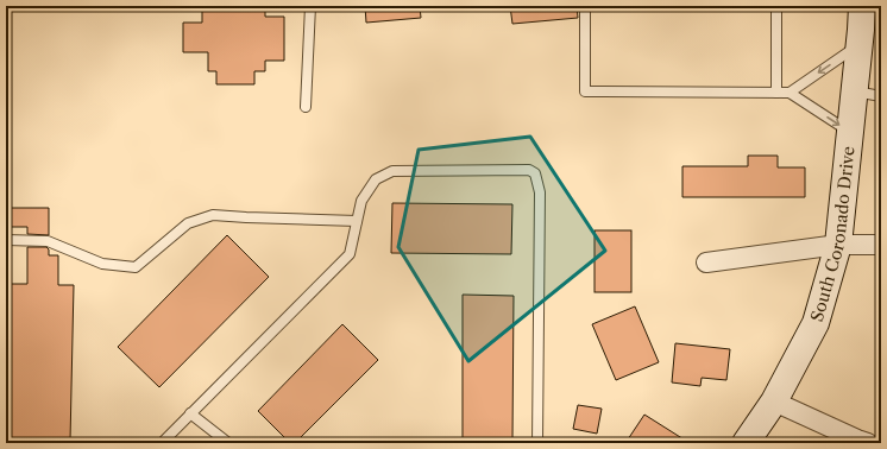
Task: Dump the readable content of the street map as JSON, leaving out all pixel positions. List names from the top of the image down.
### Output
{
  "streets": {
    "street": ["South Coronado Drive"]
  }
}
